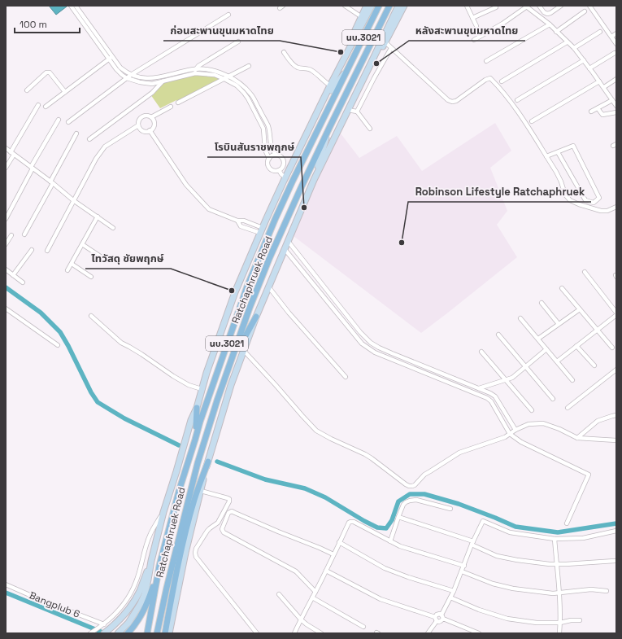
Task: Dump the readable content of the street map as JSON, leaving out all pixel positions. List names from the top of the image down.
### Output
{
  "streets": {
    "main road": ["นบ.3021", "Ratchaphruek Road"],
    "street": ["Bangplub 6"]
  },
  "crossings": [
    ["นบ.3021", "Ratchaphruek Road"]
  ],
  "places": [
    "ก่อนสะพานขุนมหาดไทย",
    "หลังสะพานขุนมหาดไทย",
    "โรบินสันราชพฤกษ์",
    "Robinson Lifestyle Ratchaphruek",
    "ไทวัสดุ ชัยพฤกษ์"
  ],
  "scale_bar": "100 m"
}
